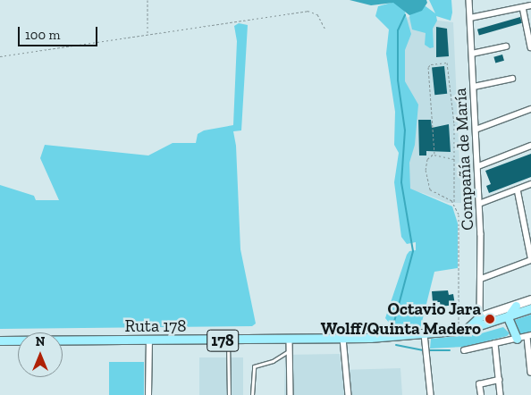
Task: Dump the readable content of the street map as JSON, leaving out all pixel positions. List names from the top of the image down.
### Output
{
  "streets": {
    "main road": ["Ruta 178", "178"],
    "street": ["Compañía de María"]
  },
  "crossings": [
    ["Ruta 178", "178"]
  ],
  "places": ["Octavio Jara Wolff/Quinta Madero"],
  "scale_bar": "100 m",
  "north": "top"
}
